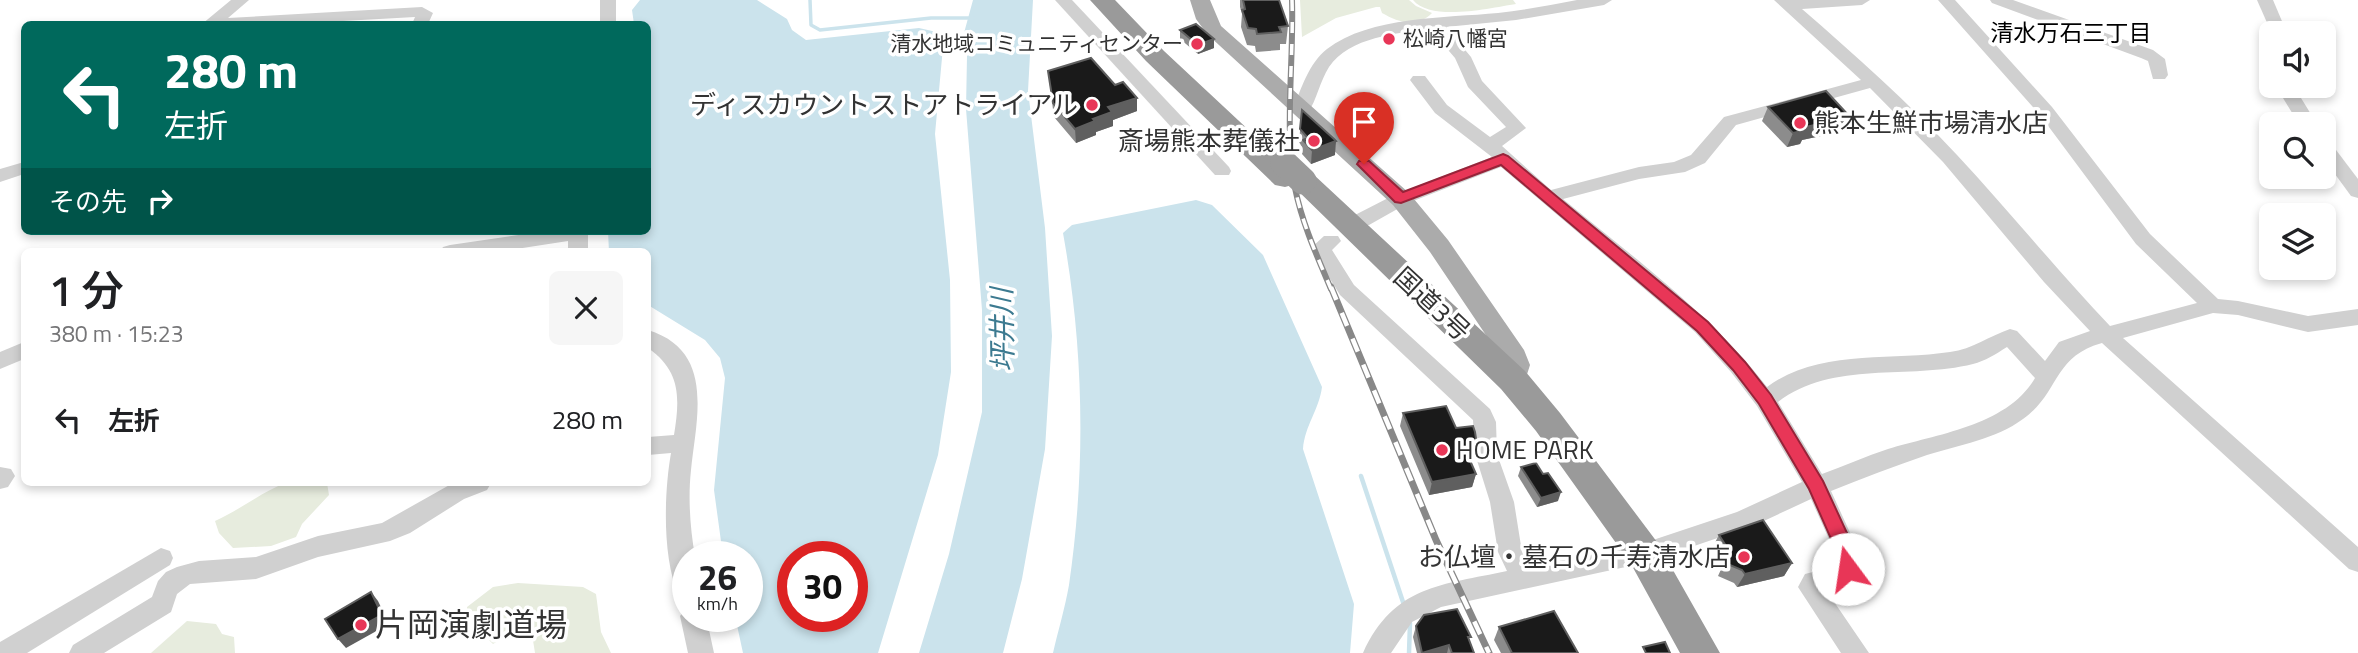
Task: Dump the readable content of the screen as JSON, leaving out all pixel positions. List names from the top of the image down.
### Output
{
  "streets": {
    "highway": ["国道3号"]
  },
  "districts": ["清水万石三丁目"],
  "water": ["坪井川"],
  "places": [
    "松崎八幡宮",
    "清水地域コミュニティセンター",
    "ディスカウントストアトライアル",
    "熊本生鮮市場清水店",
    "斎場熊本葬儀社",
    "HOME PARK",
    "お仏壇・墓石の千寿清水店",
    "片岡演劇道場"
  ],
  "page": {
    "turn": ["280 m", "左折"],
    "then": "その先",
    "heading": ["1 分", "380 m · 15:23"],
    "list": [
      {
        "name": "左折",
        "value": "280 m"
      }
    ],
    "speed": "26 km/h",
    "limit": "30"
  }
}
